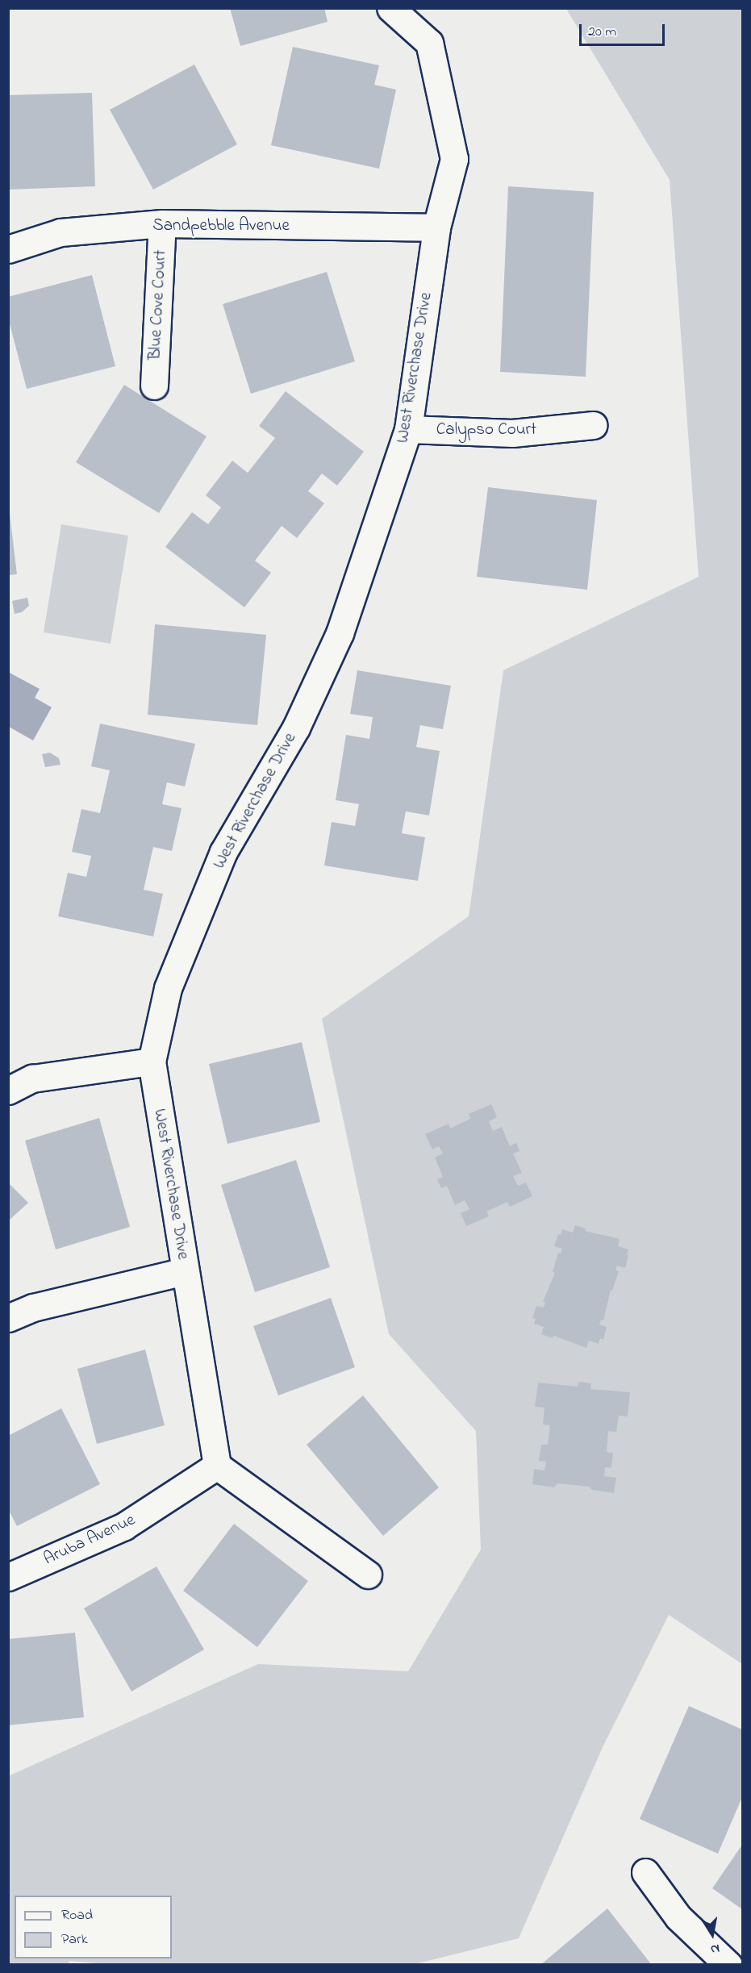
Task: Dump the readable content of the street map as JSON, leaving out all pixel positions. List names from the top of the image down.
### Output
{
  "streets": {
    "street": [
      "Sandpebble Avenue",
      "Blue Cove Court",
      "West Riverchase Drive",
      "Calypso Court",
      "Aruba Avenue"
    ]
  },
  "crossings": [
    ["Sandpebble Avenue", "Blue Cove Court"],
    ["Sandpebble Avenue", "West Riverchase Drive"],
    ["West Riverchase Drive", "Calypso Court"],
    ["West Riverchase Drive", "Aruba Avenue"]
  ],
  "legend": ["Road", "Park"],
  "scale_bar": "20 m",
  "north": "bottom"
}
